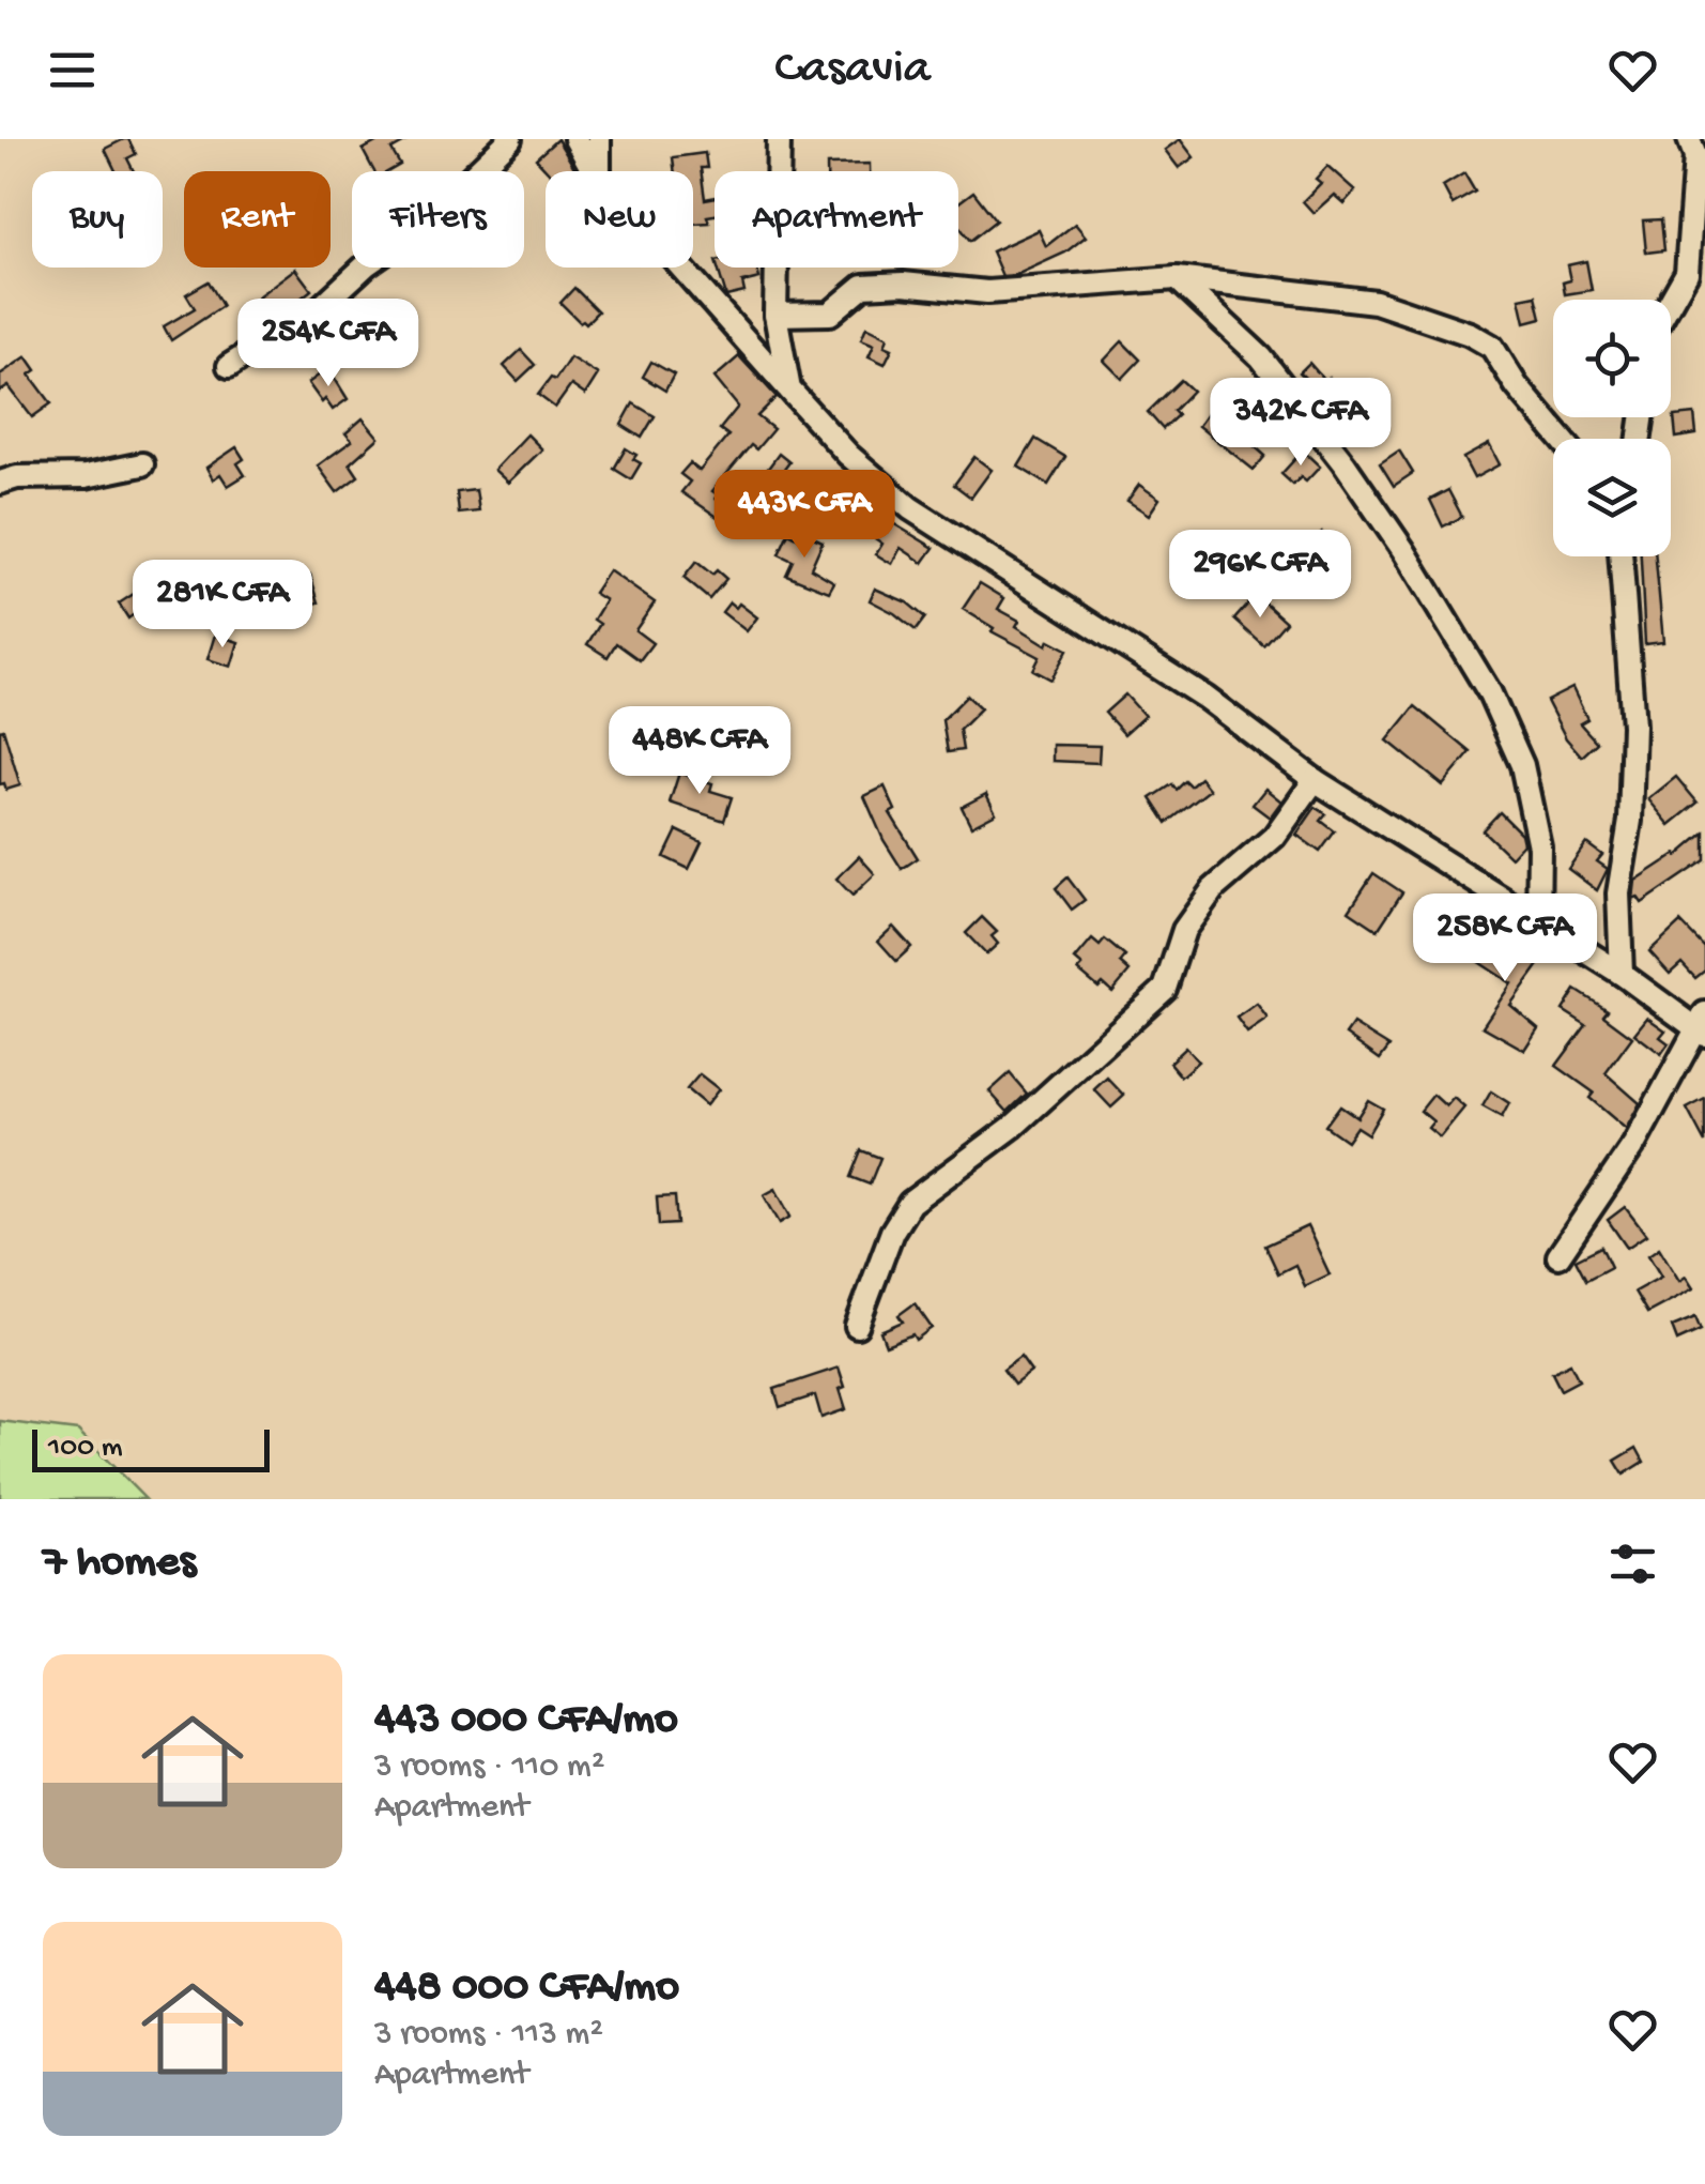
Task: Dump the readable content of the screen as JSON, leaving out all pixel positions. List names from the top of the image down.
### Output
{
  "scale_bar": "100 m",
  "page": {
    "header": "Casavia",
    "chip": [
      "Buy",
      "Rent",
      "Filters",
      "New",
      "Apartment"
    ],
    "price": [
      "254K CFA",
      "342K CFA",
      "443K CFA",
      "296K CFA",
      "281K CFA",
      "448K CFA",
      "258K CFA"
    ],
    "scale": "100 m",
    "heading": "7 homes",
    "list": [
      {
        "name": "443 000 CFA/mo",
        "note": "3 rooms · 110 m² · Apartment"
      },
      {
        "name": "448 000 CFA/mo",
        "note": "3 rooms · 113 m² · Apartment"
      }
    ]
  }
}
